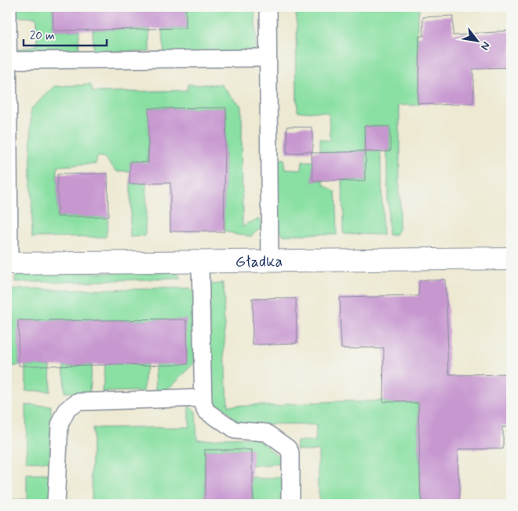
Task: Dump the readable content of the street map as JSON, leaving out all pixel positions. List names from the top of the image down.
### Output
{
  "streets": {
    "street": ["Gładka"]
  },
  "scale_bar": "20 m",
  "north": "bottom right"
}
